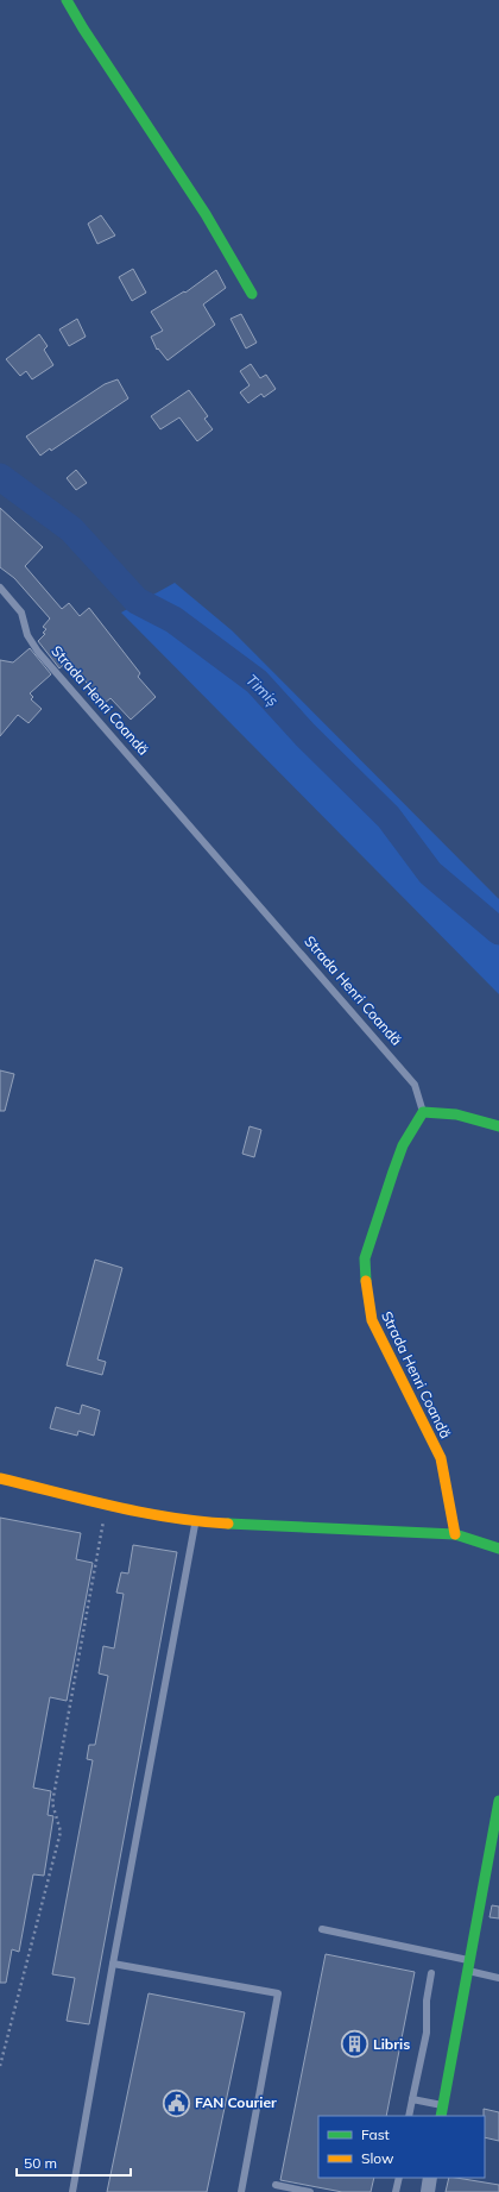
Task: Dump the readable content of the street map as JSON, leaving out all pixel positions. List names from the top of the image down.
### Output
{
  "streets": {
    "street": ["Strada Henri Coandă"]
  },
  "water": ["Timiș"],
  "places": {
    "building": ["Libris"],
    "public building": ["FAN Courier"]
  },
  "legend": ["Fast", "Slow"],
  "scale_bar": "50 m"
}
